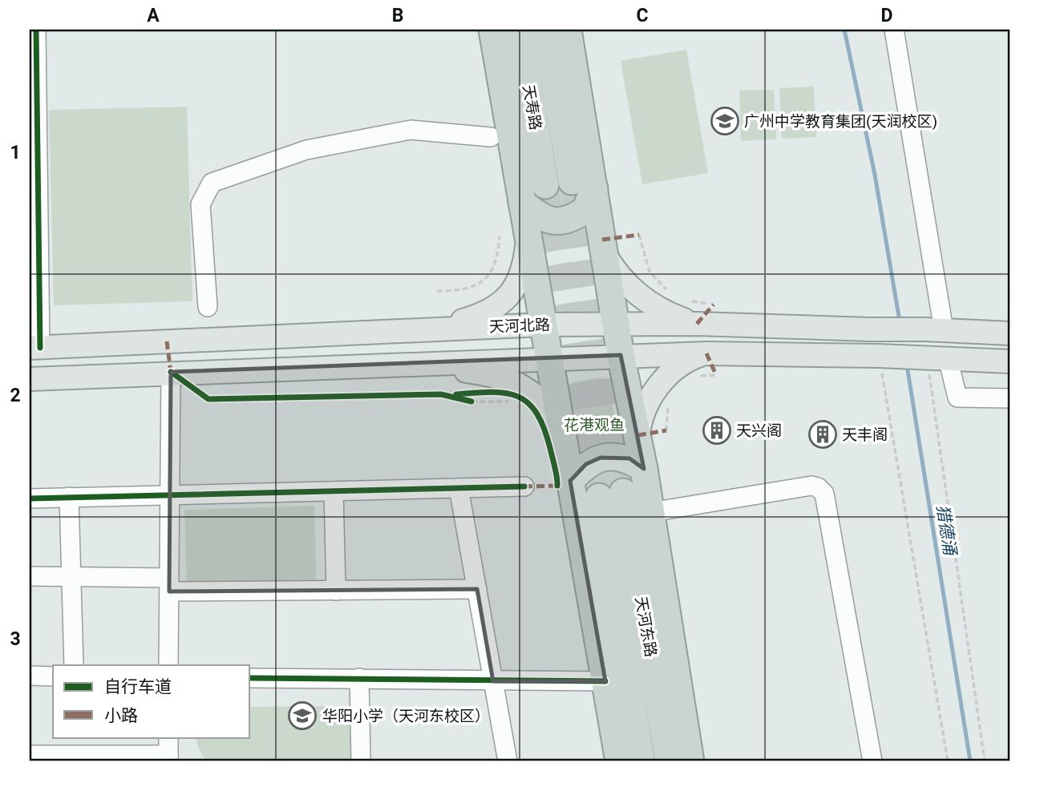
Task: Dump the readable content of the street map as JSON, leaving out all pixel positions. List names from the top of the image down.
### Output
{
  "streets": {
    "highway": ["天寿路", "天河东路"],
    "main road": ["天河北路"]
  },
  "water": ["猎德涌"],
  "parks": ["花港观鱼"],
  "places": {
    "school or university": ["广州中学教育集团(天润校区)", "华阳小学（天河东校区）"],
    "building": ["天兴阁", "天丰阁"]
  },
  "legend": ["自行车道", "小路"],
  "grid": {
    "columns": [
      "A",
      "B",
      "C",
      "D"
    ],
    "rows": ["1", "2", "3"]
  }
}
